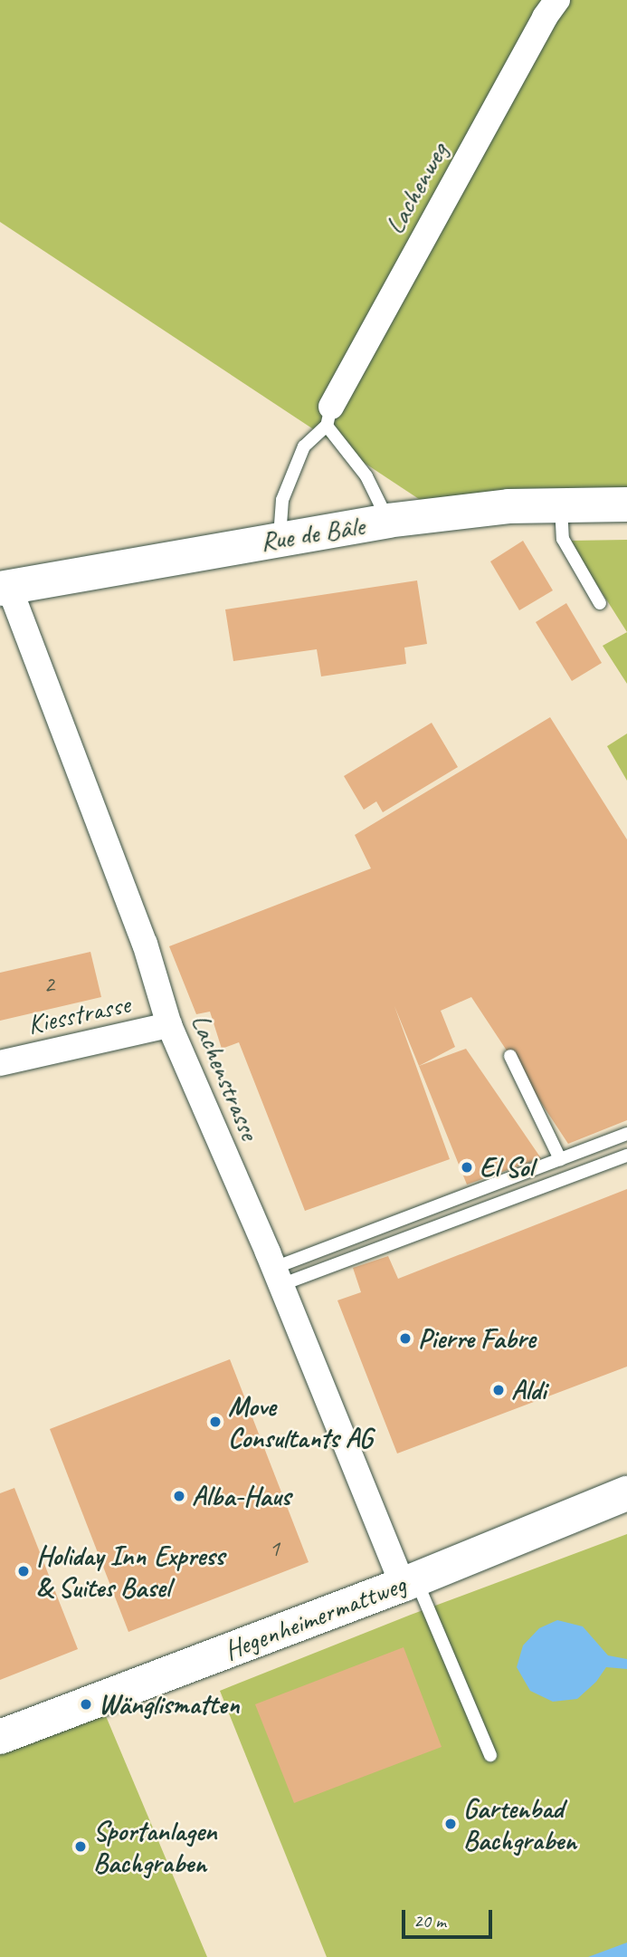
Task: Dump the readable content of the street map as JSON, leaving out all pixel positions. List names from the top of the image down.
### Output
{
  "streets": {
    "street": [
      "Lachenweg",
      "Rue de Bâle",
      "Kiesstrasse",
      "Lachenstrasse",
      "Hegenheimermattweg"
    ]
  },
  "crossings": [
    ["Rue de Bâle", "Lachenstrasse"],
    ["Kiesstrasse", "Lachenstrasse"],
    ["Lachenstrasse", "Hegenheimermattweg"]
  ],
  "places": [
    "El Sol",
    "Pierre Fabre",
    "Aldi",
    "Move Consultants AG",
    "Alba-Haus",
    "Holiday Inn Express & Suites Basel",
    "Wänglismatten",
    "Gartenbad Bachgraben",
    "Sportanlagen Bachgraben"
  ],
  "house_numbers": ["2", "1"],
  "scale_bar": "20 m"
}
